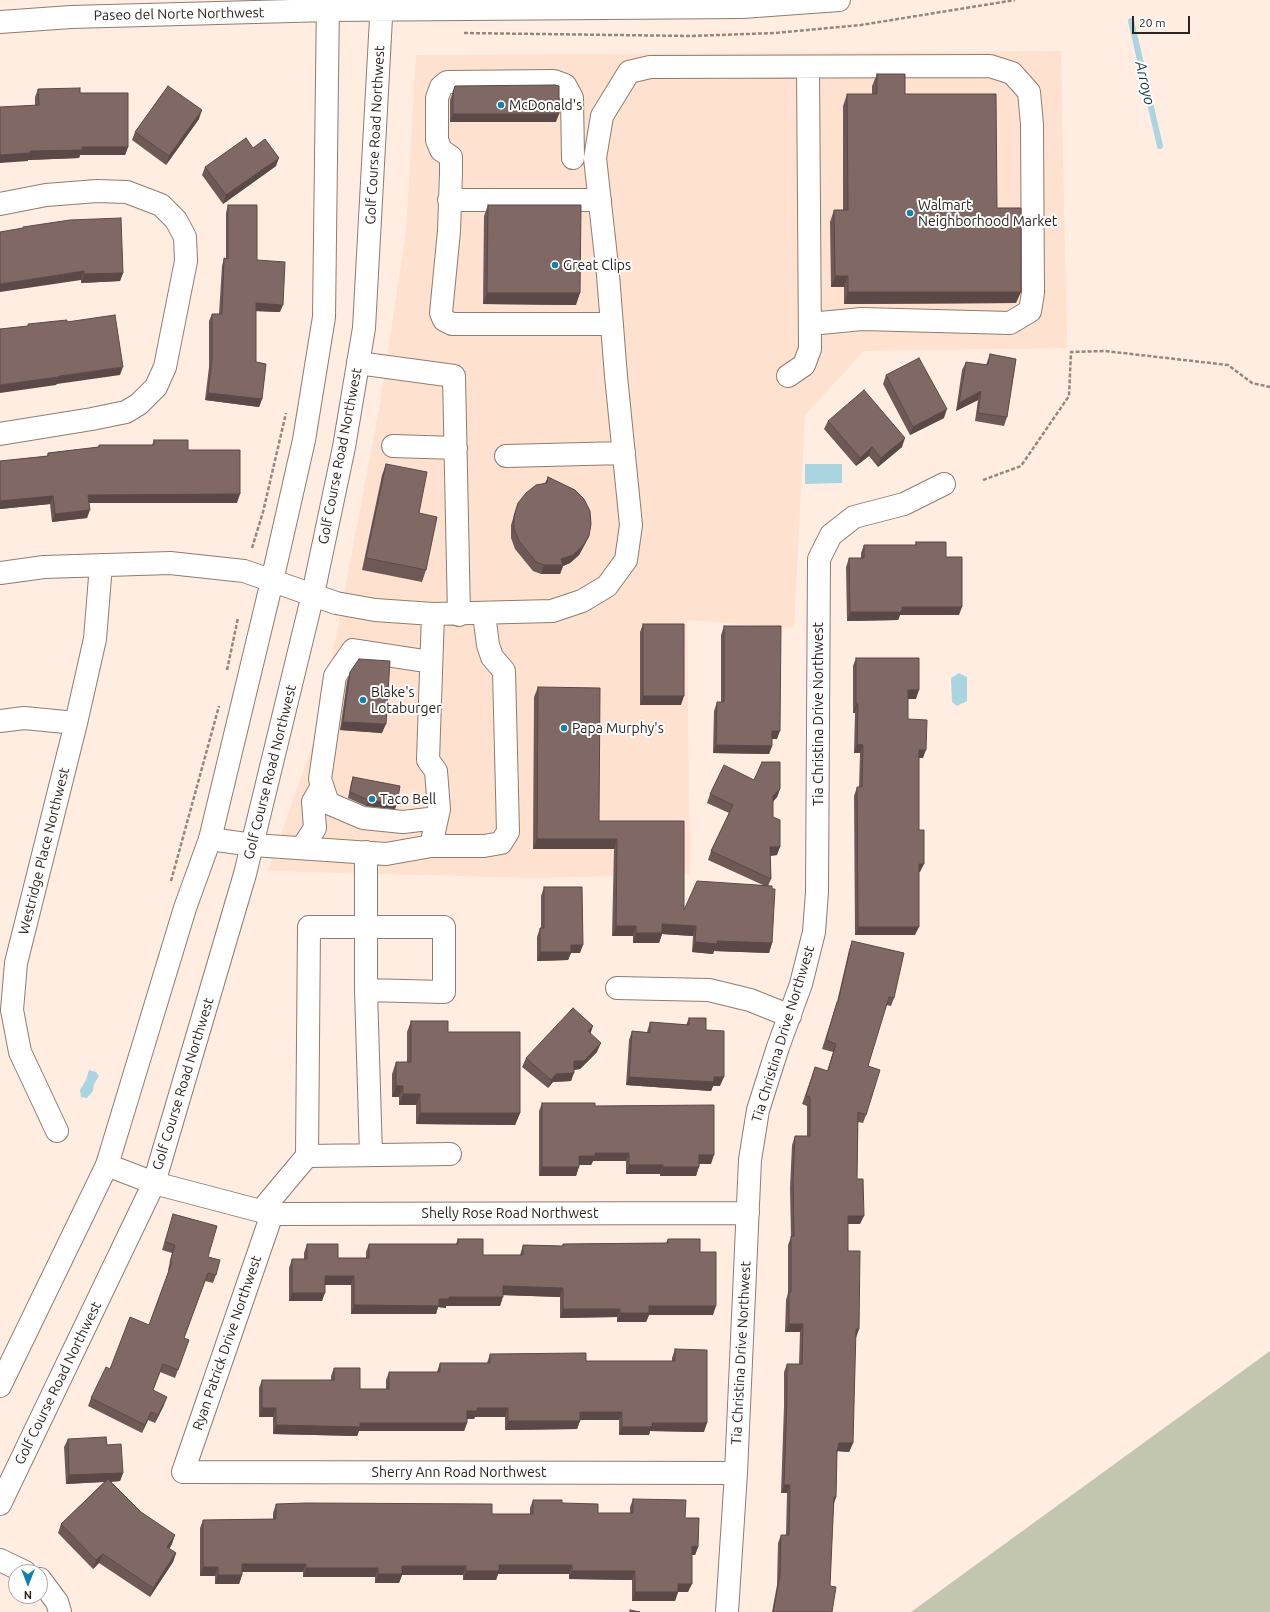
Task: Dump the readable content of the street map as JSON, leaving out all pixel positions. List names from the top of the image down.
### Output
{
  "streets": {
    "street": [
      "Paseo del Norte Northwest",
      "Golf Course Road Northwest",
      "Tia Christina Drive Northwest",
      "Westridge Place Northwest",
      "Shelly Rose Road Northwest",
      "Ryan Patrick Drive Northwest",
      "Sherry Ann Road Northwest"
    ]
  },
  "crossings": [
    ["Paseo del Norte Northwest", "Golf Course Road Northwest"],
    ["Tia Christina Drive Northwest", "Shelly Rose Road Northwest"],
    ["Tia Christina Drive Northwest", "Sherry Ann Road Northwest"],
    ["Shelly Rose Road Northwest", "Ryan Patrick Drive Northwest"],
    ["Ryan Patrick Drive Northwest", "Sherry Ann Road Northwest"]
  ],
  "water": ["Arroyo"],
  "places": [
    "McDonald's",
    "Walmart Neighborhood Market",
    "Great Clips",
    "Blake's Lotaburger",
    "Papa Murphy's",
    "Taco Bell"
  ],
  "scale_bar": "20 m",
  "north": "bottom"
}
